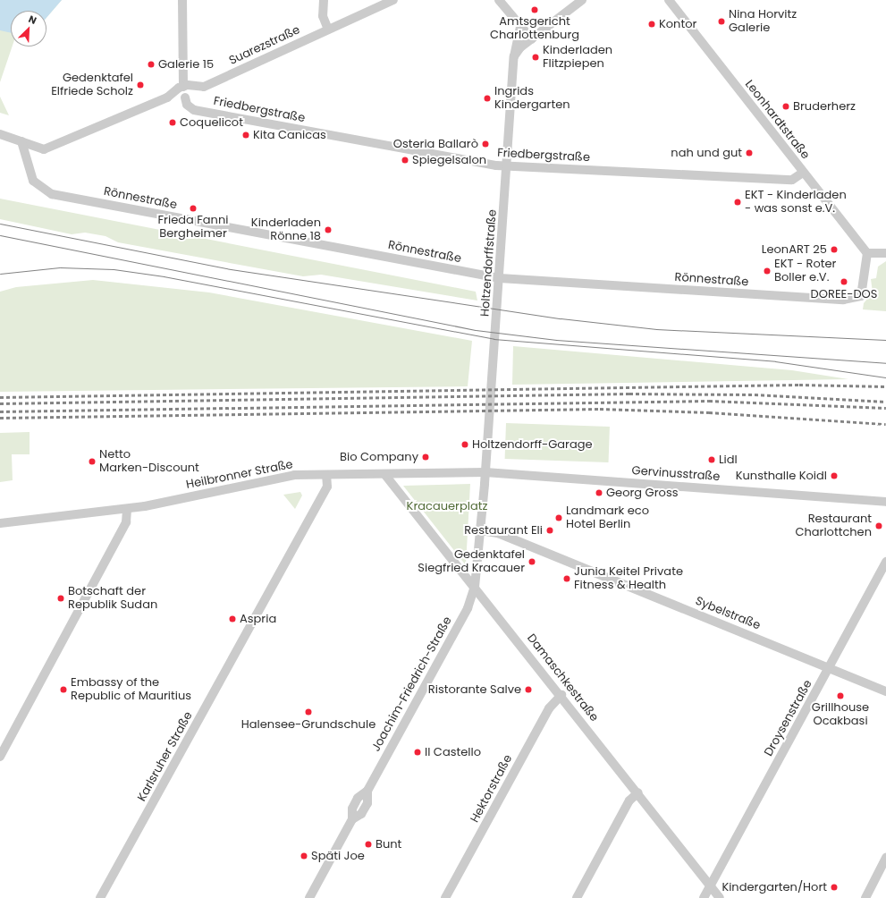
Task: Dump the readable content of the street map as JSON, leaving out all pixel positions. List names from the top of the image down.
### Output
{
  "streets": {
    "street": [
      "Suarezstraße",
      "Friedbergstraße",
      "Leonhardtstraße",
      "Rönnestraße",
      "Holtzendorffstraße",
      "Gervinusstraße",
      "Heilbronner Straße",
      "Sybelstraße",
      "Damaschkestraße",
      "Joachim-Friedrich-Straße",
      "Droysenstraße",
      "Karlsruher Straße",
      "Hektorstraße"
    ]
  },
  "crossings": [
    ["Friedbergstraße", "Leonhardtstraße"],
    ["Friedbergstraße", "Holtzendorffstraße"],
    ["Leonhardtstraße", "Rönnestraße"],
    ["Rönnestraße", "Holtzendorffstraße"],
    ["Holtzendorffstraße", "Gervinusstraße"],
    ["Holtzendorffstraße", "Heilbronner Straße"],
    ["Gervinusstraße", "Heilbronner Straße"],
    ["Heilbronner Straße", "Damaschkestraße"],
    ["Heilbronner Straße", "Karlsruher Straße"],
    ["Sybelstraße", "Droysenstraße"],
    ["Damaschkestraße", "Joachim-Friedrich-Straße"],
    ["Damaschkestraße", "Droysenstraße"],
    ["Damaschkestraße", "Hektorstraße"]
  ],
  "parks": ["Kracauerplatz"],
  "places": [
    "Amtsgericht Charlottenburg",
    "Nina Horvitz Galerie",
    "Kontor",
    "Kinderladen Flitzpiepen",
    "Galerie 15",
    "Gedenktafel Elfriede Scholz",
    "Ingrids Kindergarten",
    "Bruderherz",
    "Coquelicot",
    "Kita Canicas",
    "Osteria Ballarò",
    "nah und gut",
    "Spiegelsalon",
    "EKT - Kinderladen - was sonst e.V.",
    "Frieda Fanni Bergheimer",
    "Kinderladen Rönne 18",
    "LeonART 25",
    "EKT - Roter Boller e.V.",
    "DOREE-DOS",
    "Holtzendorff-Garage",
    "Bio Company",
    "Lidl",
    "Netto Marken-Discount",
    "Kunsthalle Koidl",
    "Georg Gross",
    "Landmark eco Hotel Berlin",
    "Restaurant Charlottchen",
    "Restaurant Eli",
    "Gedenktafel Siegfried Kracauer",
    "Junia Keitel Private Fitness & Health",
    "Botschaft der Republik Sudan",
    "Aspria",
    "Embassy of the Republic of Mauritius",
    "Ristorante Salve",
    "Grillhouse Ocakbasi",
    "Halensee-Grundschule",
    "Il Castello",
    "Bunt",
    "Späti Joe",
    "Kindergarten/Hort"
  ],
  "north": "top right"
}
